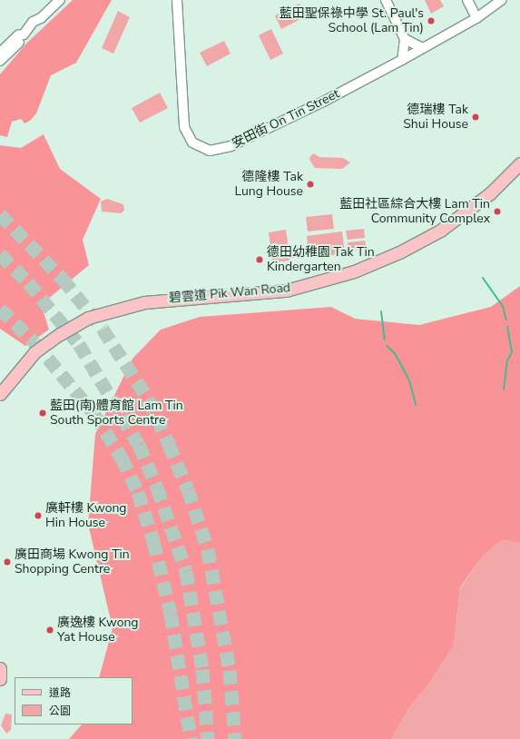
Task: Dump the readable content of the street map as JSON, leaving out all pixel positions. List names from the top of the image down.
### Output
{
  "streets": {
    "main road": ["碧雲道 Pik Wan Road"],
    "street": ["安田街 On Tin Street"]
  },
  "places": [
    "藍田聖保祿中學 St. Paul's School (Lam Tin)",
    "德瑞樓 Tak Shui House",
    "德隆樓 Tak Lung House",
    "藍田社區綜合大樓 Lam Tin Community Complex",
    "德田幼稚園 Tak Tin Kindergarten",
    "藍田(南)體育館 Lam Tin South Sports Centre",
    "廣軒樓 Kwong Hin House",
    "廣田商場 Kwong Tin Shopping Centre",
    "廣逸樓 Kwong Yat House"
  ],
  "legend": ["道路", "公園"]
}
